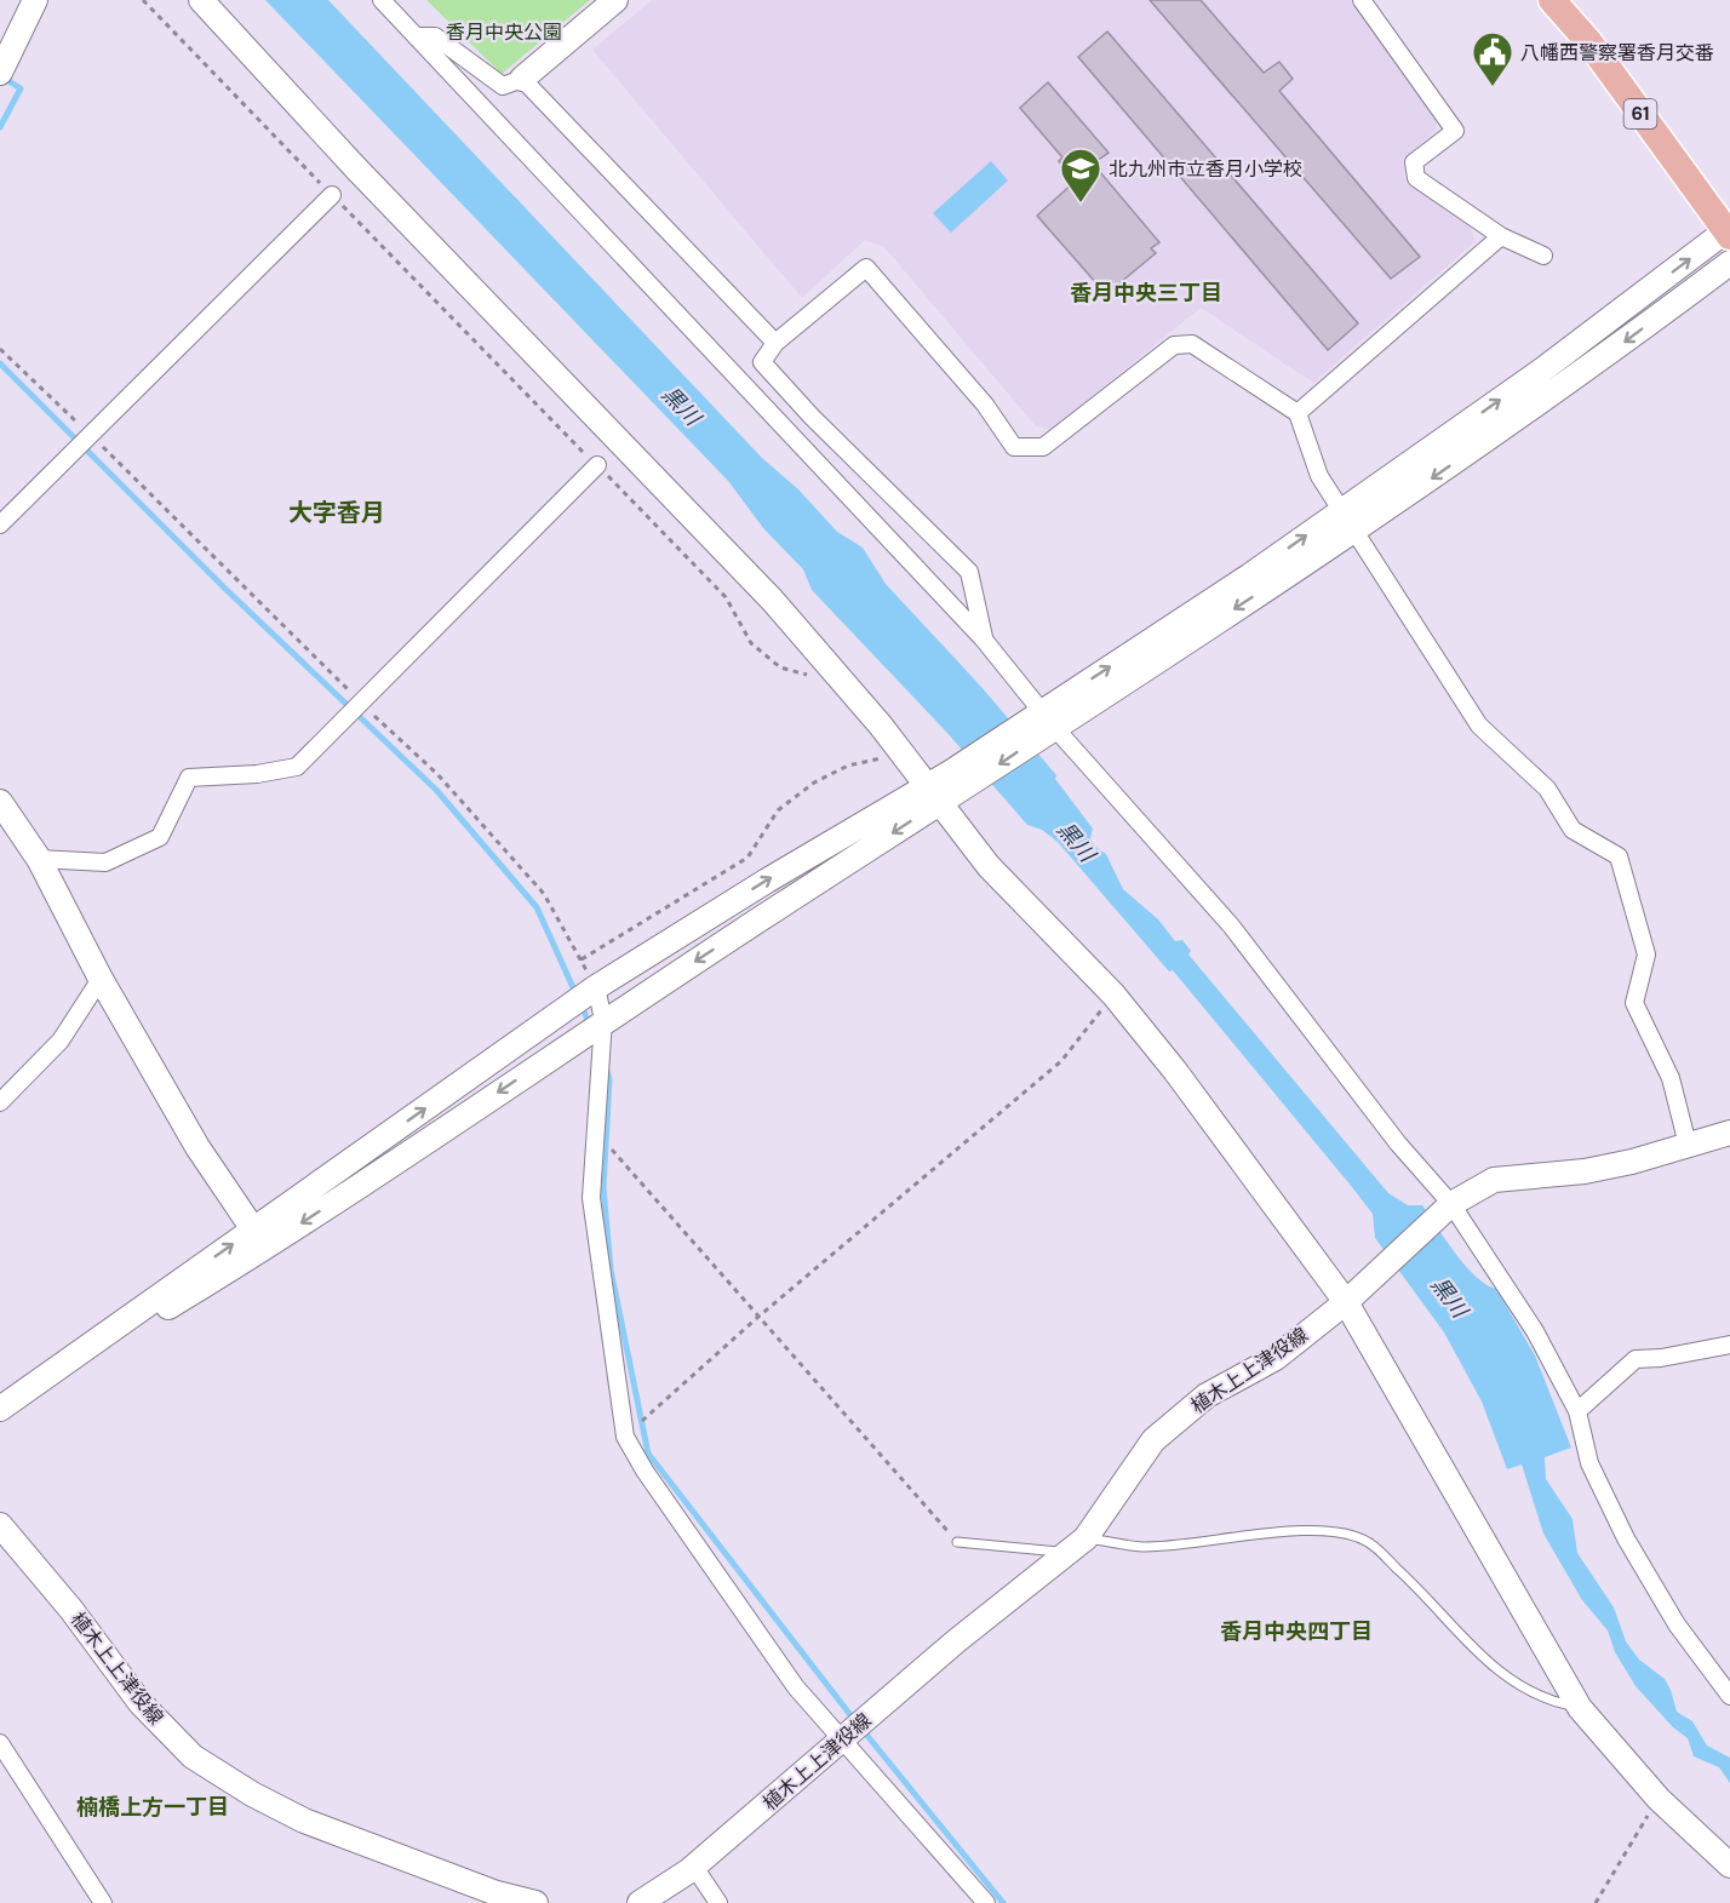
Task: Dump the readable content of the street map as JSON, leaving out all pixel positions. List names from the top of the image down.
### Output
{
  "streets": {
    "main road": ["61"],
    "street": ["植木上上津役線"]
  },
  "districts": [
    "香月中央三丁目",
    "大字香月",
    "香月中央四丁目",
    "楠橋上方一丁目"
  ],
  "water": ["黒川"],
  "parks": ["香月中央公園"],
  "places": {
    "public building": ["八幡西警察署香月交番"],
    "school or university": ["北九州市立香月小学校"]
  }
}
